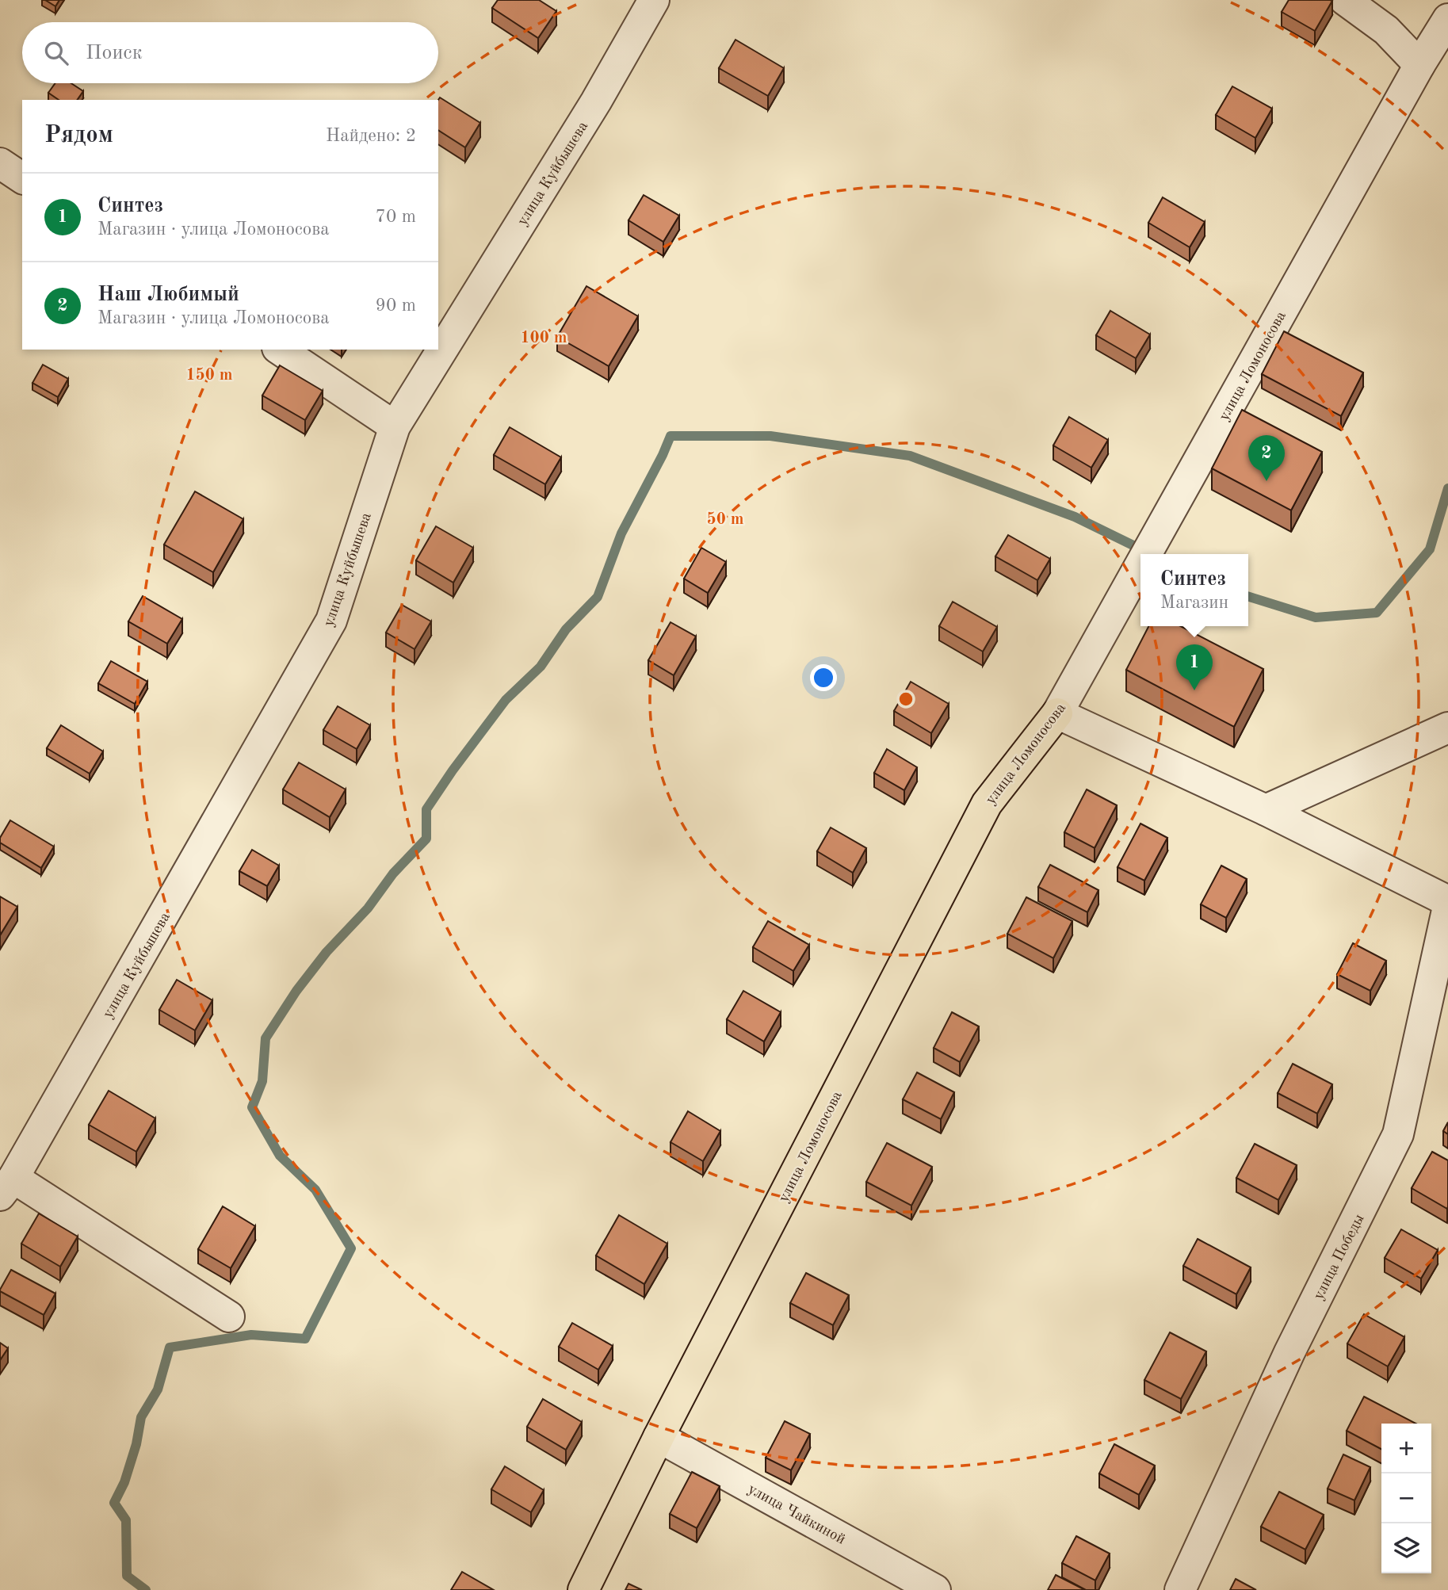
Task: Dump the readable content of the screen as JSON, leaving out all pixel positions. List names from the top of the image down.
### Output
{
  "streets": {
    "main road": ["улица Ломоносова"],
    "street": ["улица Куйбышева", "улица Победы", "улица Чайкиной"]
  },
  "crossings": [
    ["улица Ломоносова", "улица Чайкиной"]
  ],
  "page": {
    "search": "Поиск",
    "heading": ["Рядом", "Найдено: 2"],
    "list": [
      {
        "mark": "1",
        "name": "Синтез",
        "note": "Магазин · улица Ломоносова",
        "value": "70 m"
      },
      {
        "mark": "2",
        "name": "Наш Любимый",
        "note": "Магазин · улица Ломоносова",
        "value": "90 m"
      }
    ],
    "pins": ["2", "1"],
    "popup": ["Синтез", "Магазин"],
    "map_buttons": ["+", "−"]
  },
  "rings": ["100 m", "150 m", "50 m"]
}
